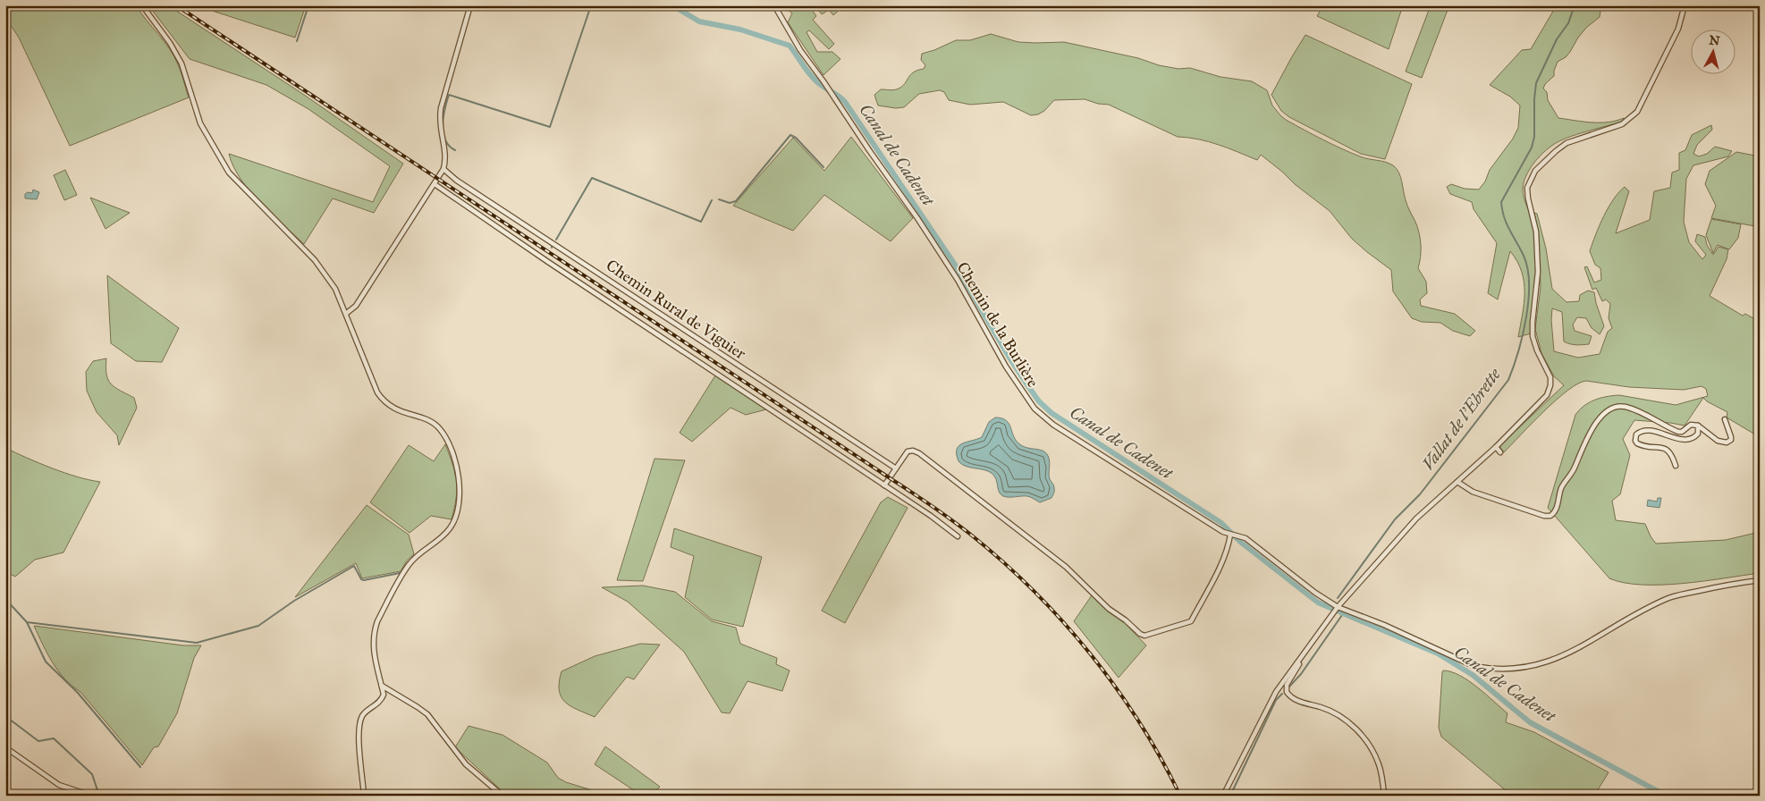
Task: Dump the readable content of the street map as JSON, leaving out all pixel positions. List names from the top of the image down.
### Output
{
  "streets": {
    "street": ["Chemin Rural de Viguier", "Chemin de la Burlière"]
  },
  "water": ["Canal de Cadenet", "Vallat de l'Ebrette"],
  "north": "top"
}
